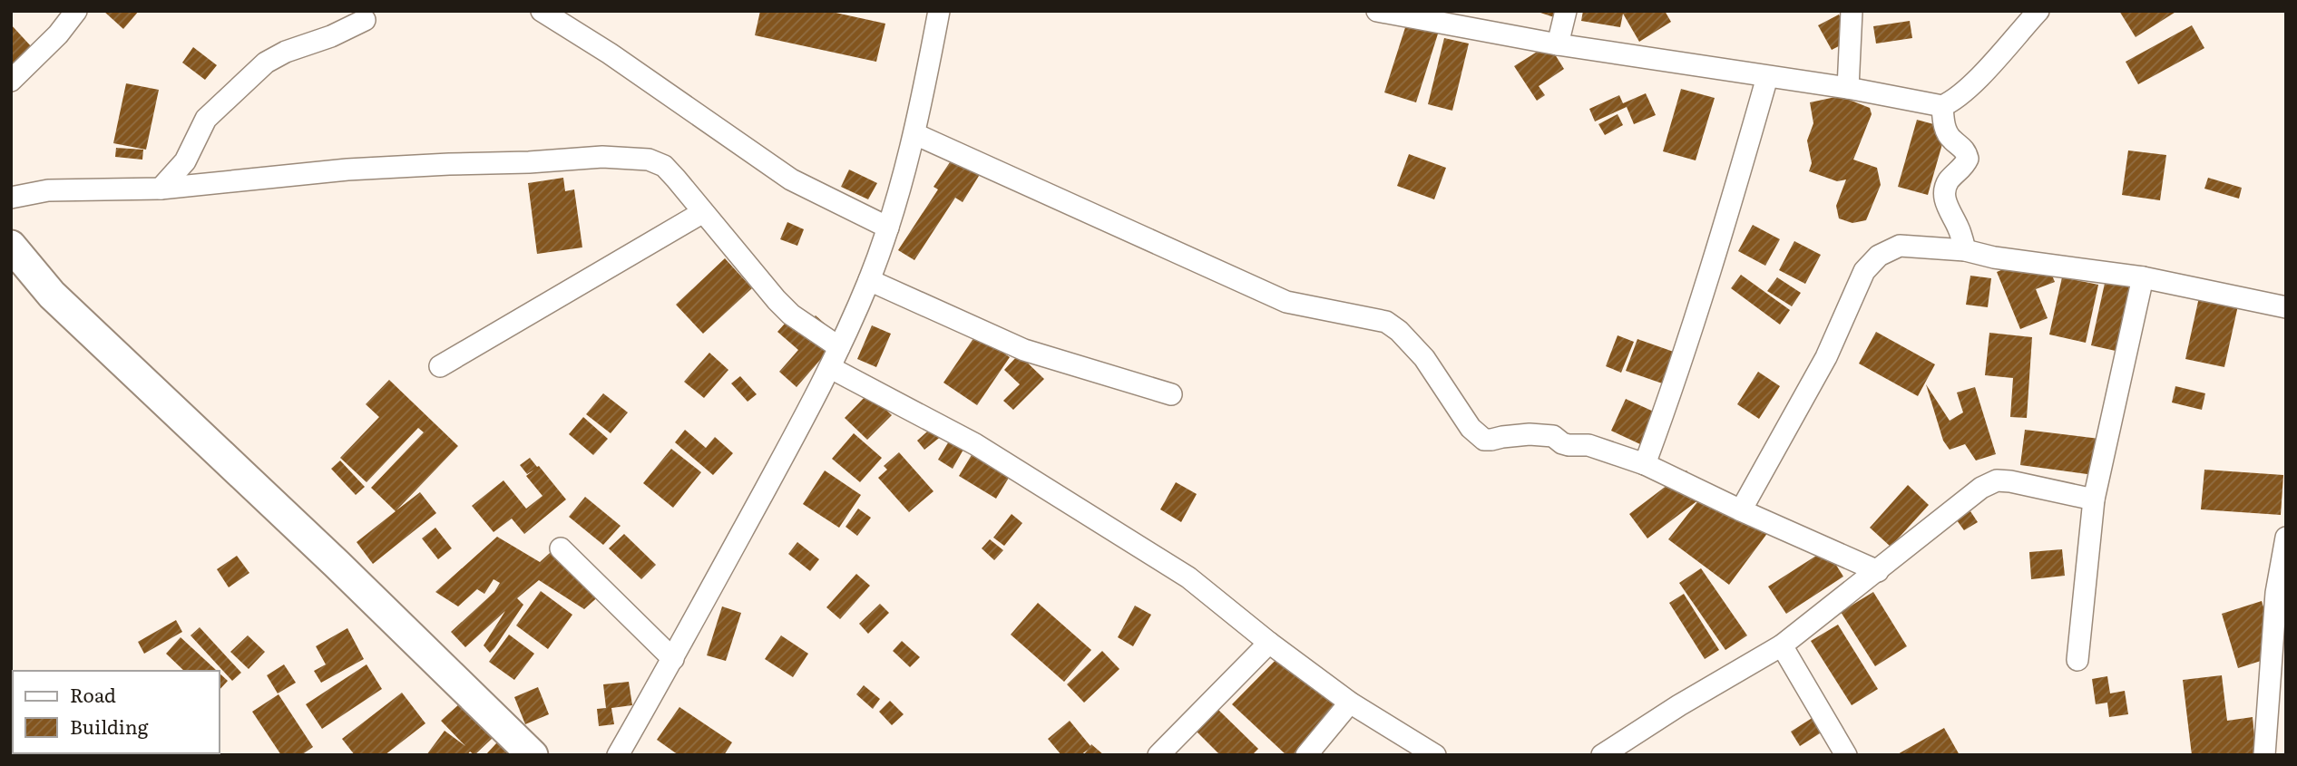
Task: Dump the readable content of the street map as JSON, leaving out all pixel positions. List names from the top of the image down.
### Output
{
  "legend": ["Road", "Building"]
}
